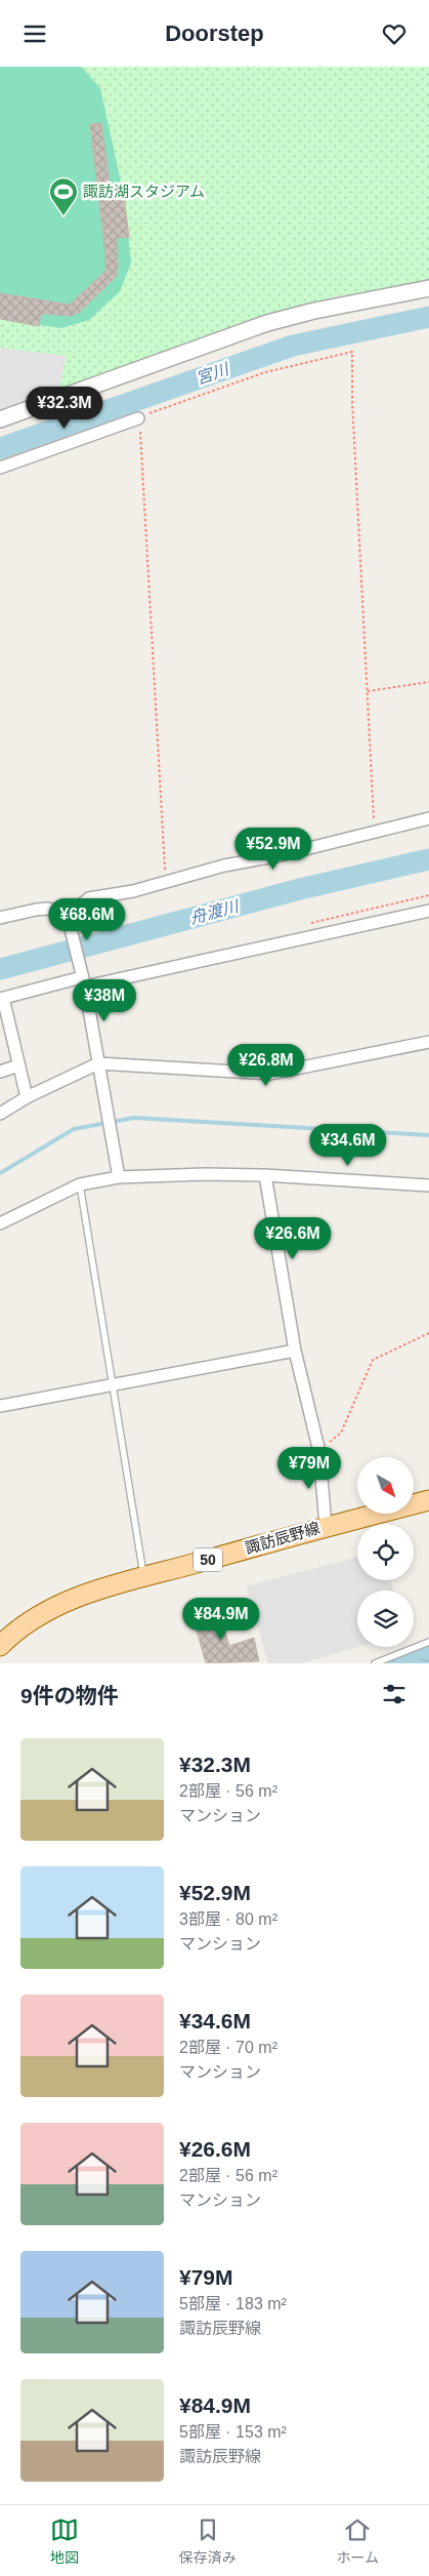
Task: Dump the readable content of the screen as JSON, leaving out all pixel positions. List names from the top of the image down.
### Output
{
  "streets": {
    "main road": ["諏訪辰野線", "50"]
  },
  "water": ["宮川", "舟渡川"],
  "places": {
    "sports": ["諏訪湖スタジアム"]
  },
  "north": "bottom right",
  "page": {
    "header": "Doorstep",
    "price": [
      "¥32.3M",
      "¥52.9M",
      "¥68.6M",
      "¥38M",
      "¥26.8M",
      "¥34.6M",
      "¥26.6M",
      "¥79M",
      "¥84.9M"
    ],
    "heading": "9件の物件",
    "list": [
      {
        "name": "¥32.3M",
        "note": "2部屋 · 56 m² · マンション"
      },
      {
        "name": "¥52.9M",
        "note": "3部屋 · 80 m² · マンション"
      },
      {
        "name": "¥34.6M",
        "note": "2部屋 · 70 m² · マンション"
      },
      {
        "name": "¥26.6M",
        "note": "2部屋 · 56 m² · マンション"
      },
      {
        "name": "¥79M",
        "note": "5部屋 · 183 m² · 諏訪辰野線"
      },
      {
        "name": "¥84.9M",
        "note": "5部屋 · 153 m² · 諏訪辰野線"
      }
    ],
    "tabs": ["地図", "保存済み", "ホーム"]
  }
}
